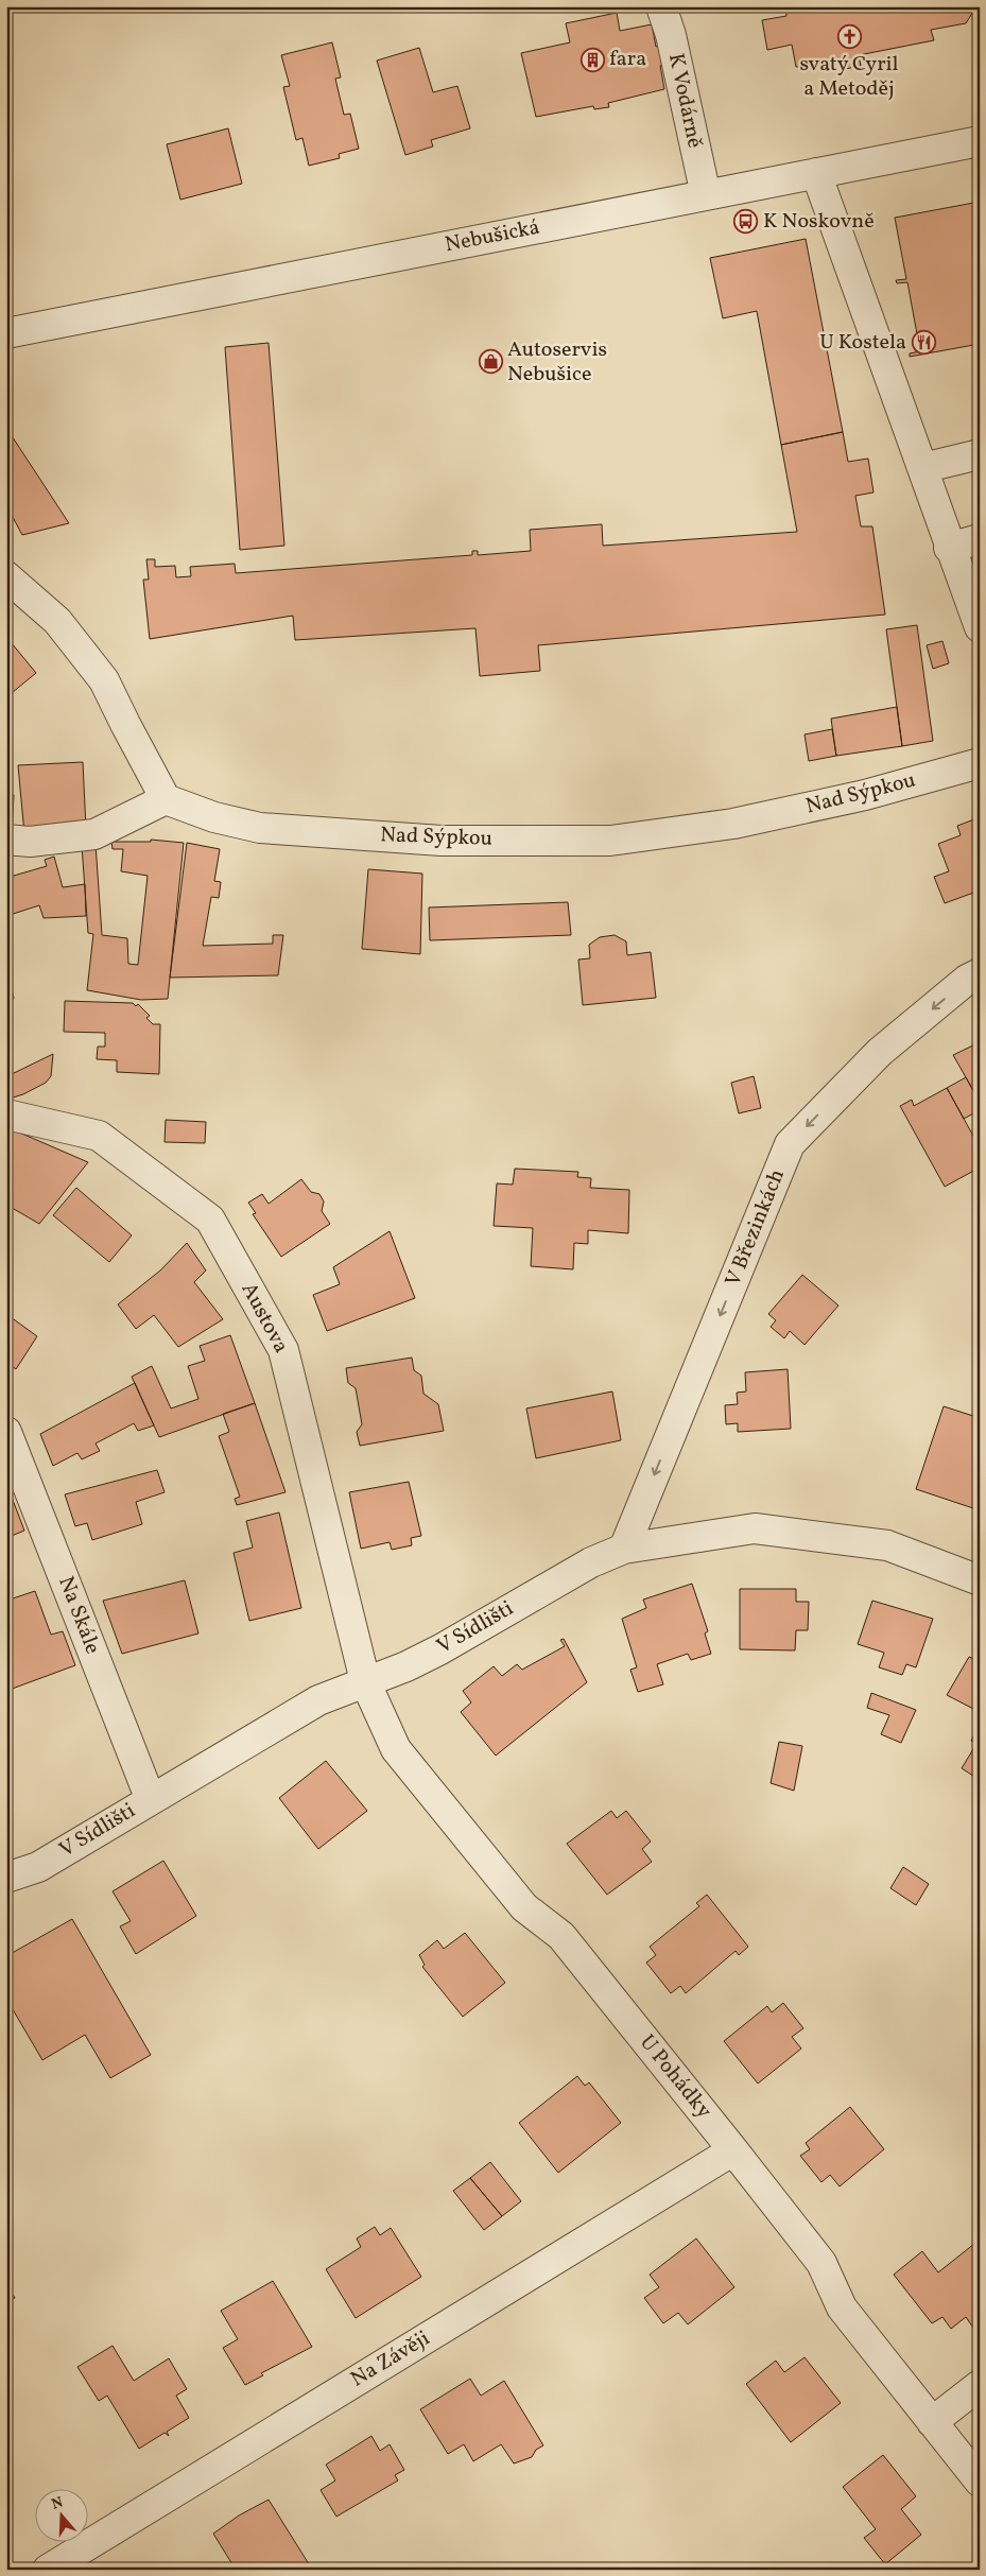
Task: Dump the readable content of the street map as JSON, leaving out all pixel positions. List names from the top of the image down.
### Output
{
  "streets": {
    "street": [
      "K Vodárně",
      "Nebušická",
      "Nad Sýpkou",
      "V Březinkách",
      "Austova",
      "Na Skále",
      "V Sídlišti",
      "U Pohádky",
      "Na Závěji"
    ]
  },
  "crossings": [
    ["K Vodárně", "Nebušická"],
    ["V Březinkách", "V Sídlišti"],
    ["Austova", "V Sídlišti"],
    ["Austova", "U Pohádky"],
    ["Na Skále", "V Sídlišti"],
    ["V Sídlišti", "U Pohádky"],
    ["U Pohádky", "Na Závěji"]
  ],
  "one_way": ["V Březinkách"],
  "places": {
    "church": ["svatý Cyril a Metoděj"],
    "building": ["fara"],
    "bus stop": ["K Noskovně"],
    "restaurant": ["U Kostela"],
    "shop": ["Autoservis Nebušice"]
  },
  "north": "top"
}
